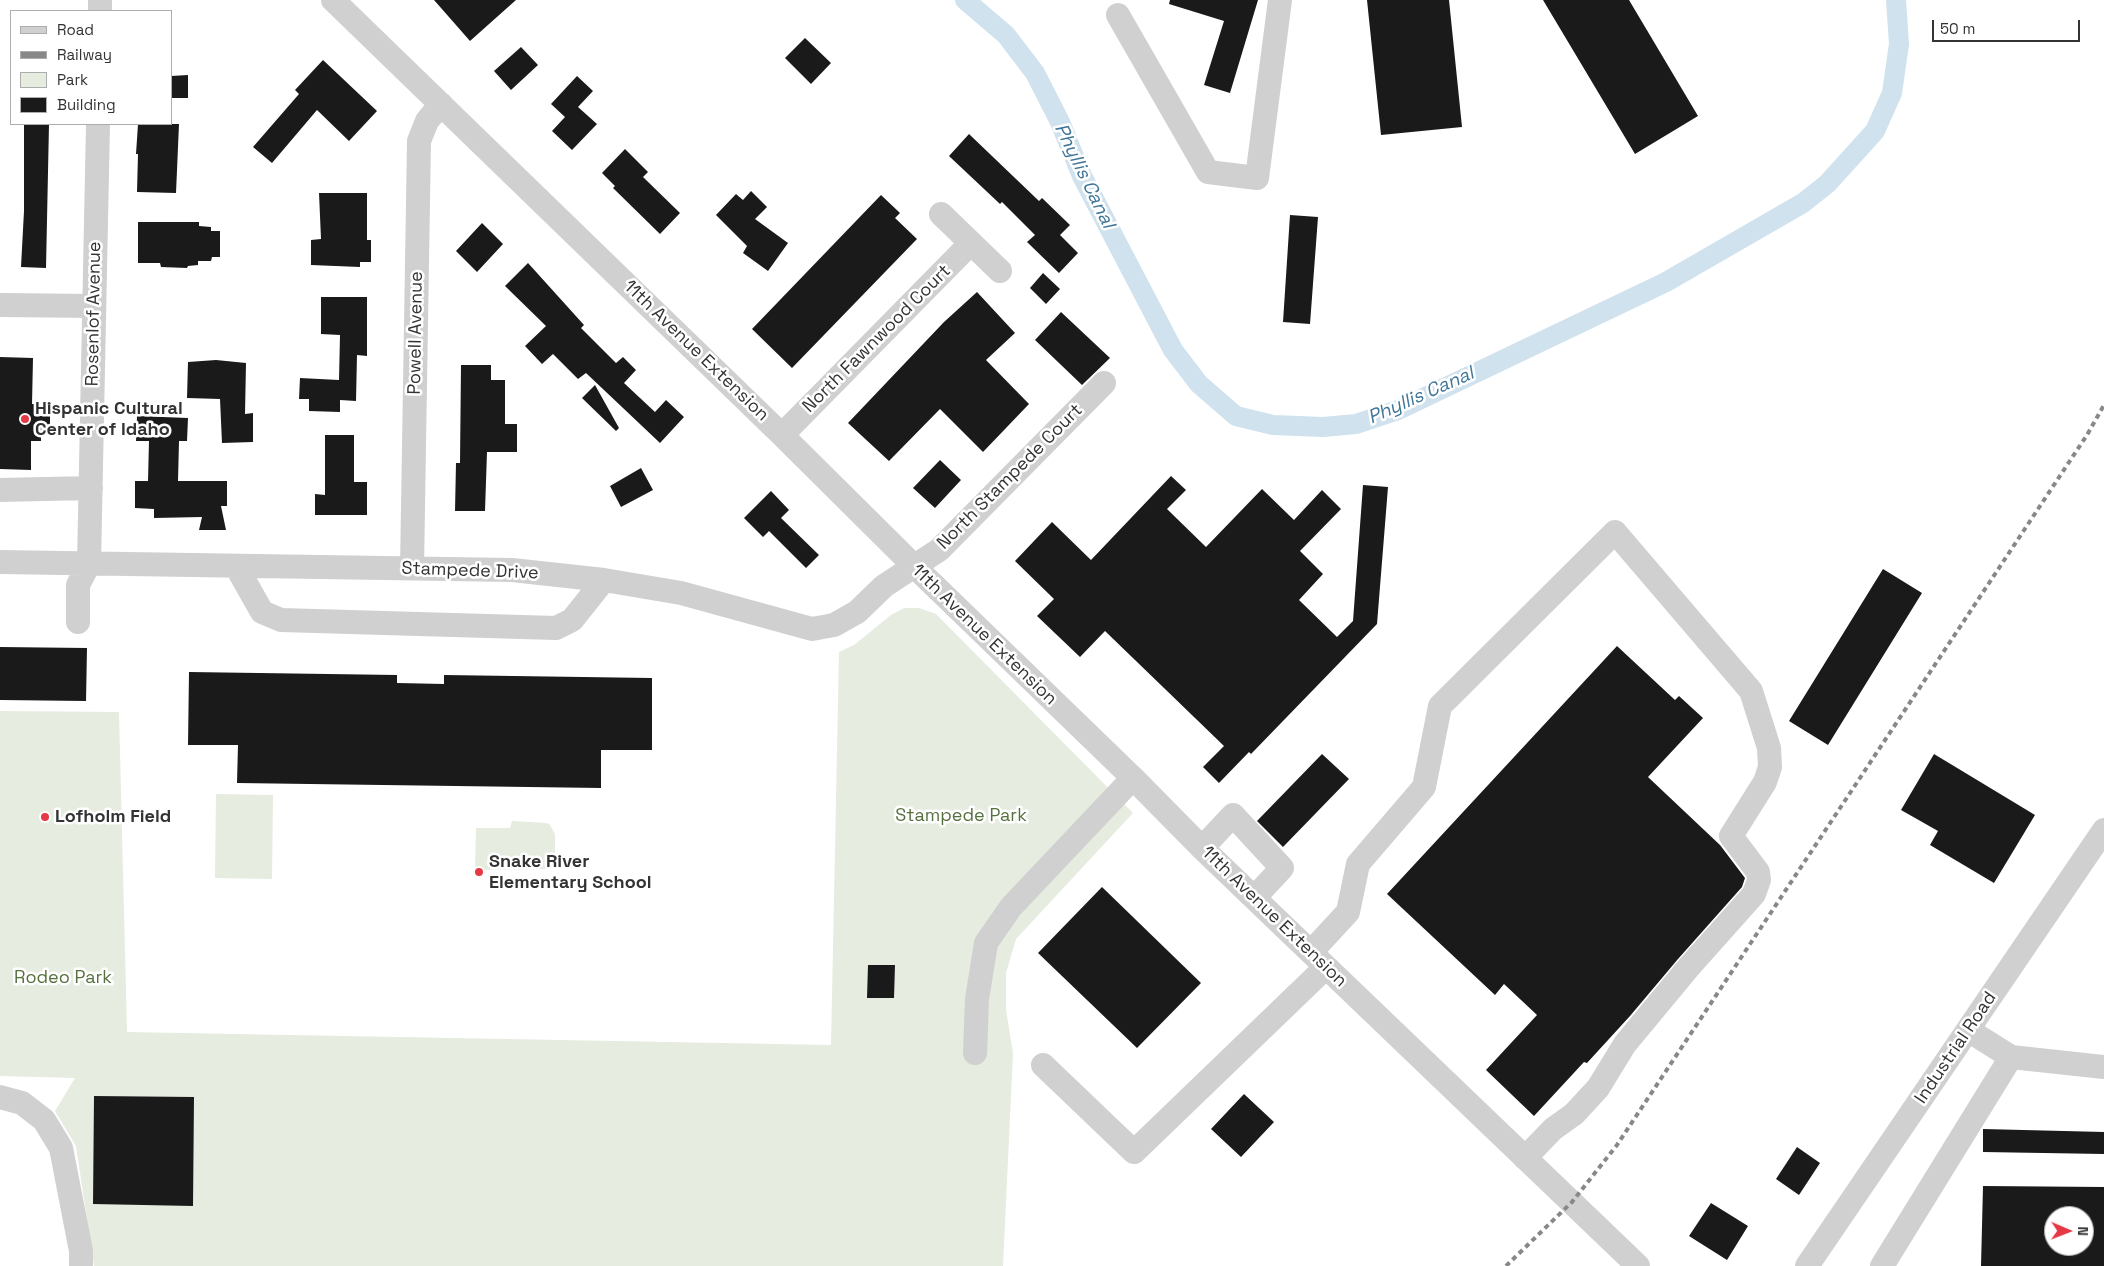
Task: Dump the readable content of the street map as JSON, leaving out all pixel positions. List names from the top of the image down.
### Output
{
  "streets": {
    "street": [
      "Rosenlof Avenue",
      "Powell Avenue",
      "North Fawnwood Court",
      "11th Avenue Extension",
      "North Stampede Court",
      "Stampede Drive",
      "Industrial Road"
    ]
  },
  "crossings": [
    ["Rosenlof Avenue", "Stampede Drive"],
    ["Powell Avenue", "11th Avenue Extension"],
    ["Powell Avenue", "Stampede Drive"],
    ["North Fawnwood Court", "11th Avenue Extension"],
    ["11th Avenue Extension", "North Stampede Court"],
    ["11th Avenue Extension", "Stampede Drive"],
    ["North Stampede Court", "Stampede Drive"]
  ],
  "water": ["Phyllis Canal"],
  "parks": ["Stampede Park", "Rodeo Park"],
  "places": ["Hispanic Cultural Center of Idaho", "Lofholm Field", "Snake River Elementary School"],
  "legend": [
    "Road",
    "Railway",
    "Park",
    "Building"
  ],
  "scale_bar": "50 m",
  "north": "right"
}
